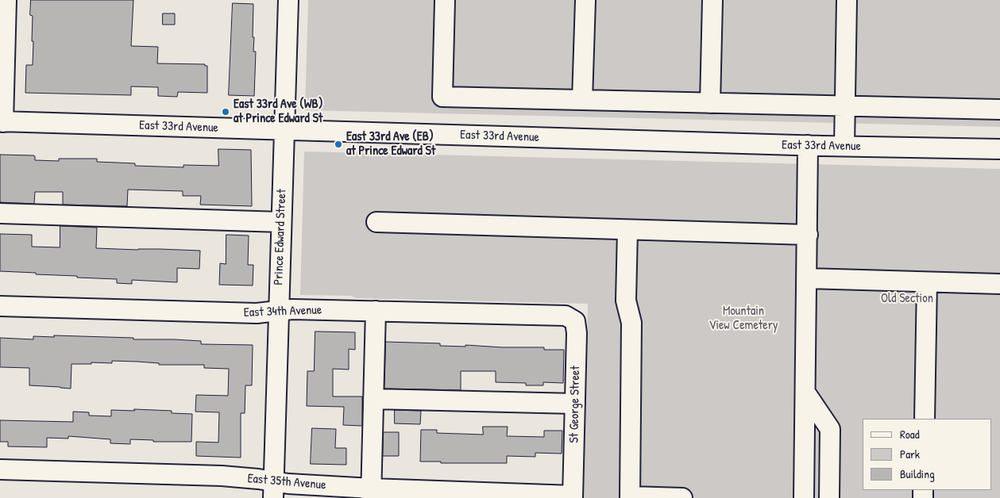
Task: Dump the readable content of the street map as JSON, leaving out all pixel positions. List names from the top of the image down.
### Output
{
  "streets": {
    "street": [
      "East 33rd Avenue",
      "Prince Edward Street",
      "East 34th Avenue",
      "St George Street",
      "East 35th Avenue"
    ]
  },
  "crossings": [
    ["East 33rd Avenue", "Prince Edward Street"],
    ["Prince Edward Street", "East 34th Avenue"],
    ["Prince Edward Street", "East 35th Avenue"],
    ["East 34th Avenue", "St George Street"],
    ["St George Street", "East 35th Avenue"]
  ],
  "parks": ["Old Section", "Mountain View Cemetery"],
  "places": ["East 33rd Ave (WB) at Prince Edward St", "East 33rd Ave (EB) at Prince Edward St"],
  "legend": ["Road", "Park", "Building"]
}
